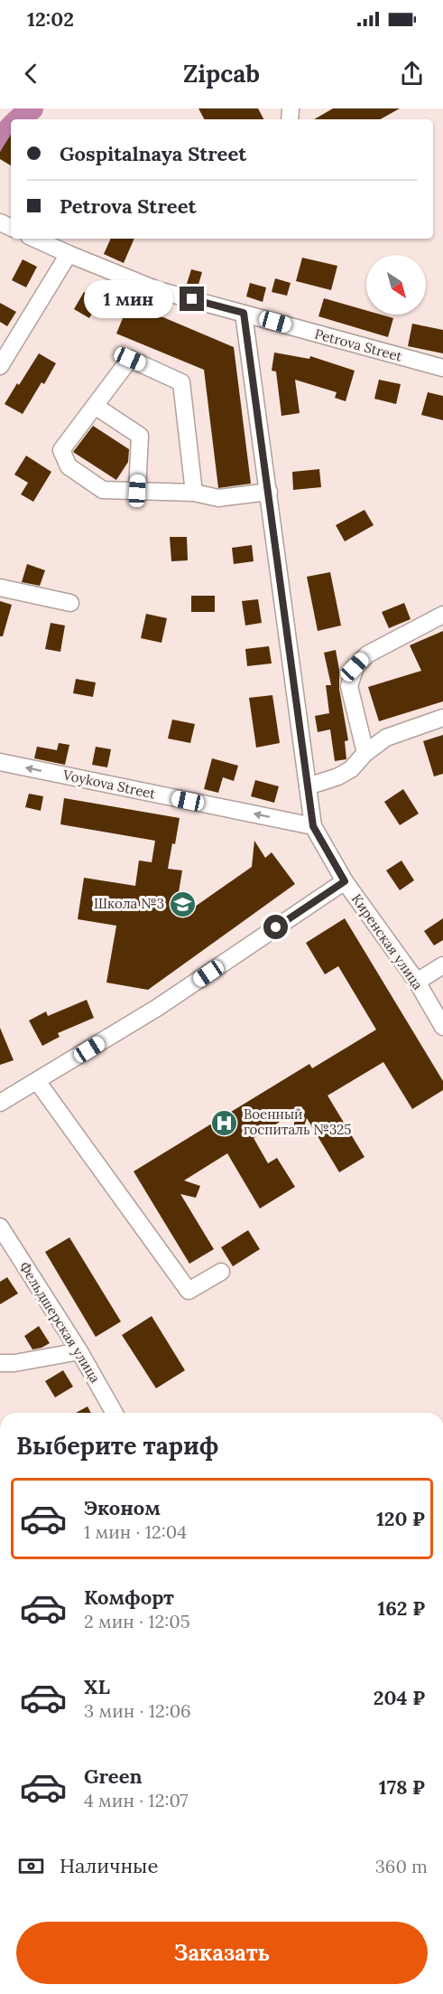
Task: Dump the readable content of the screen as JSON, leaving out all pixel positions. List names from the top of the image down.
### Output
{
  "streets": {
    "street": [
      "Petrova Street",
      "Voykova Street",
      "Киренская улица",
      "Фельдшерская улица"
    ]
  },
  "crossings": [
    ["Petrova Street", "Киренская улица"],
    ["Voykova Street", "Киренская улица"]
  ],
  "one_way": ["Voykova Street"],
  "places": {
    "school or university": ["Школа №3"],
    "hospital": ["Военный госпиталь №325"]
  },
  "north": "bottom right",
  "page": {
    "status": "12:02",
    "header": "Zipcab",
    "banner": ["Gospitalnaya Street", "Petrova Street"],
    "bubble": "1 мин",
    "heading": "Выберите тариф",
    "list": [
      {
        "name": "Эконом",
        "note": "1 мин · 12:04",
        "value": "120 ₽"
      },
      {
        "name": "Комфорт",
        "note": "2 мин · 12:05",
        "value": "162 ₽"
      },
      {
        "name": "XL",
        "note": "3 мин · 12:06",
        "value": "204 ₽"
      },
      {
        "name": "Green",
        "note": "4 мин · 12:07",
        "value": "178 ₽"
      }
    ],
    "pay": ["Наличные", "360 m"],
    "buttons": "Заказать"
  }
}
